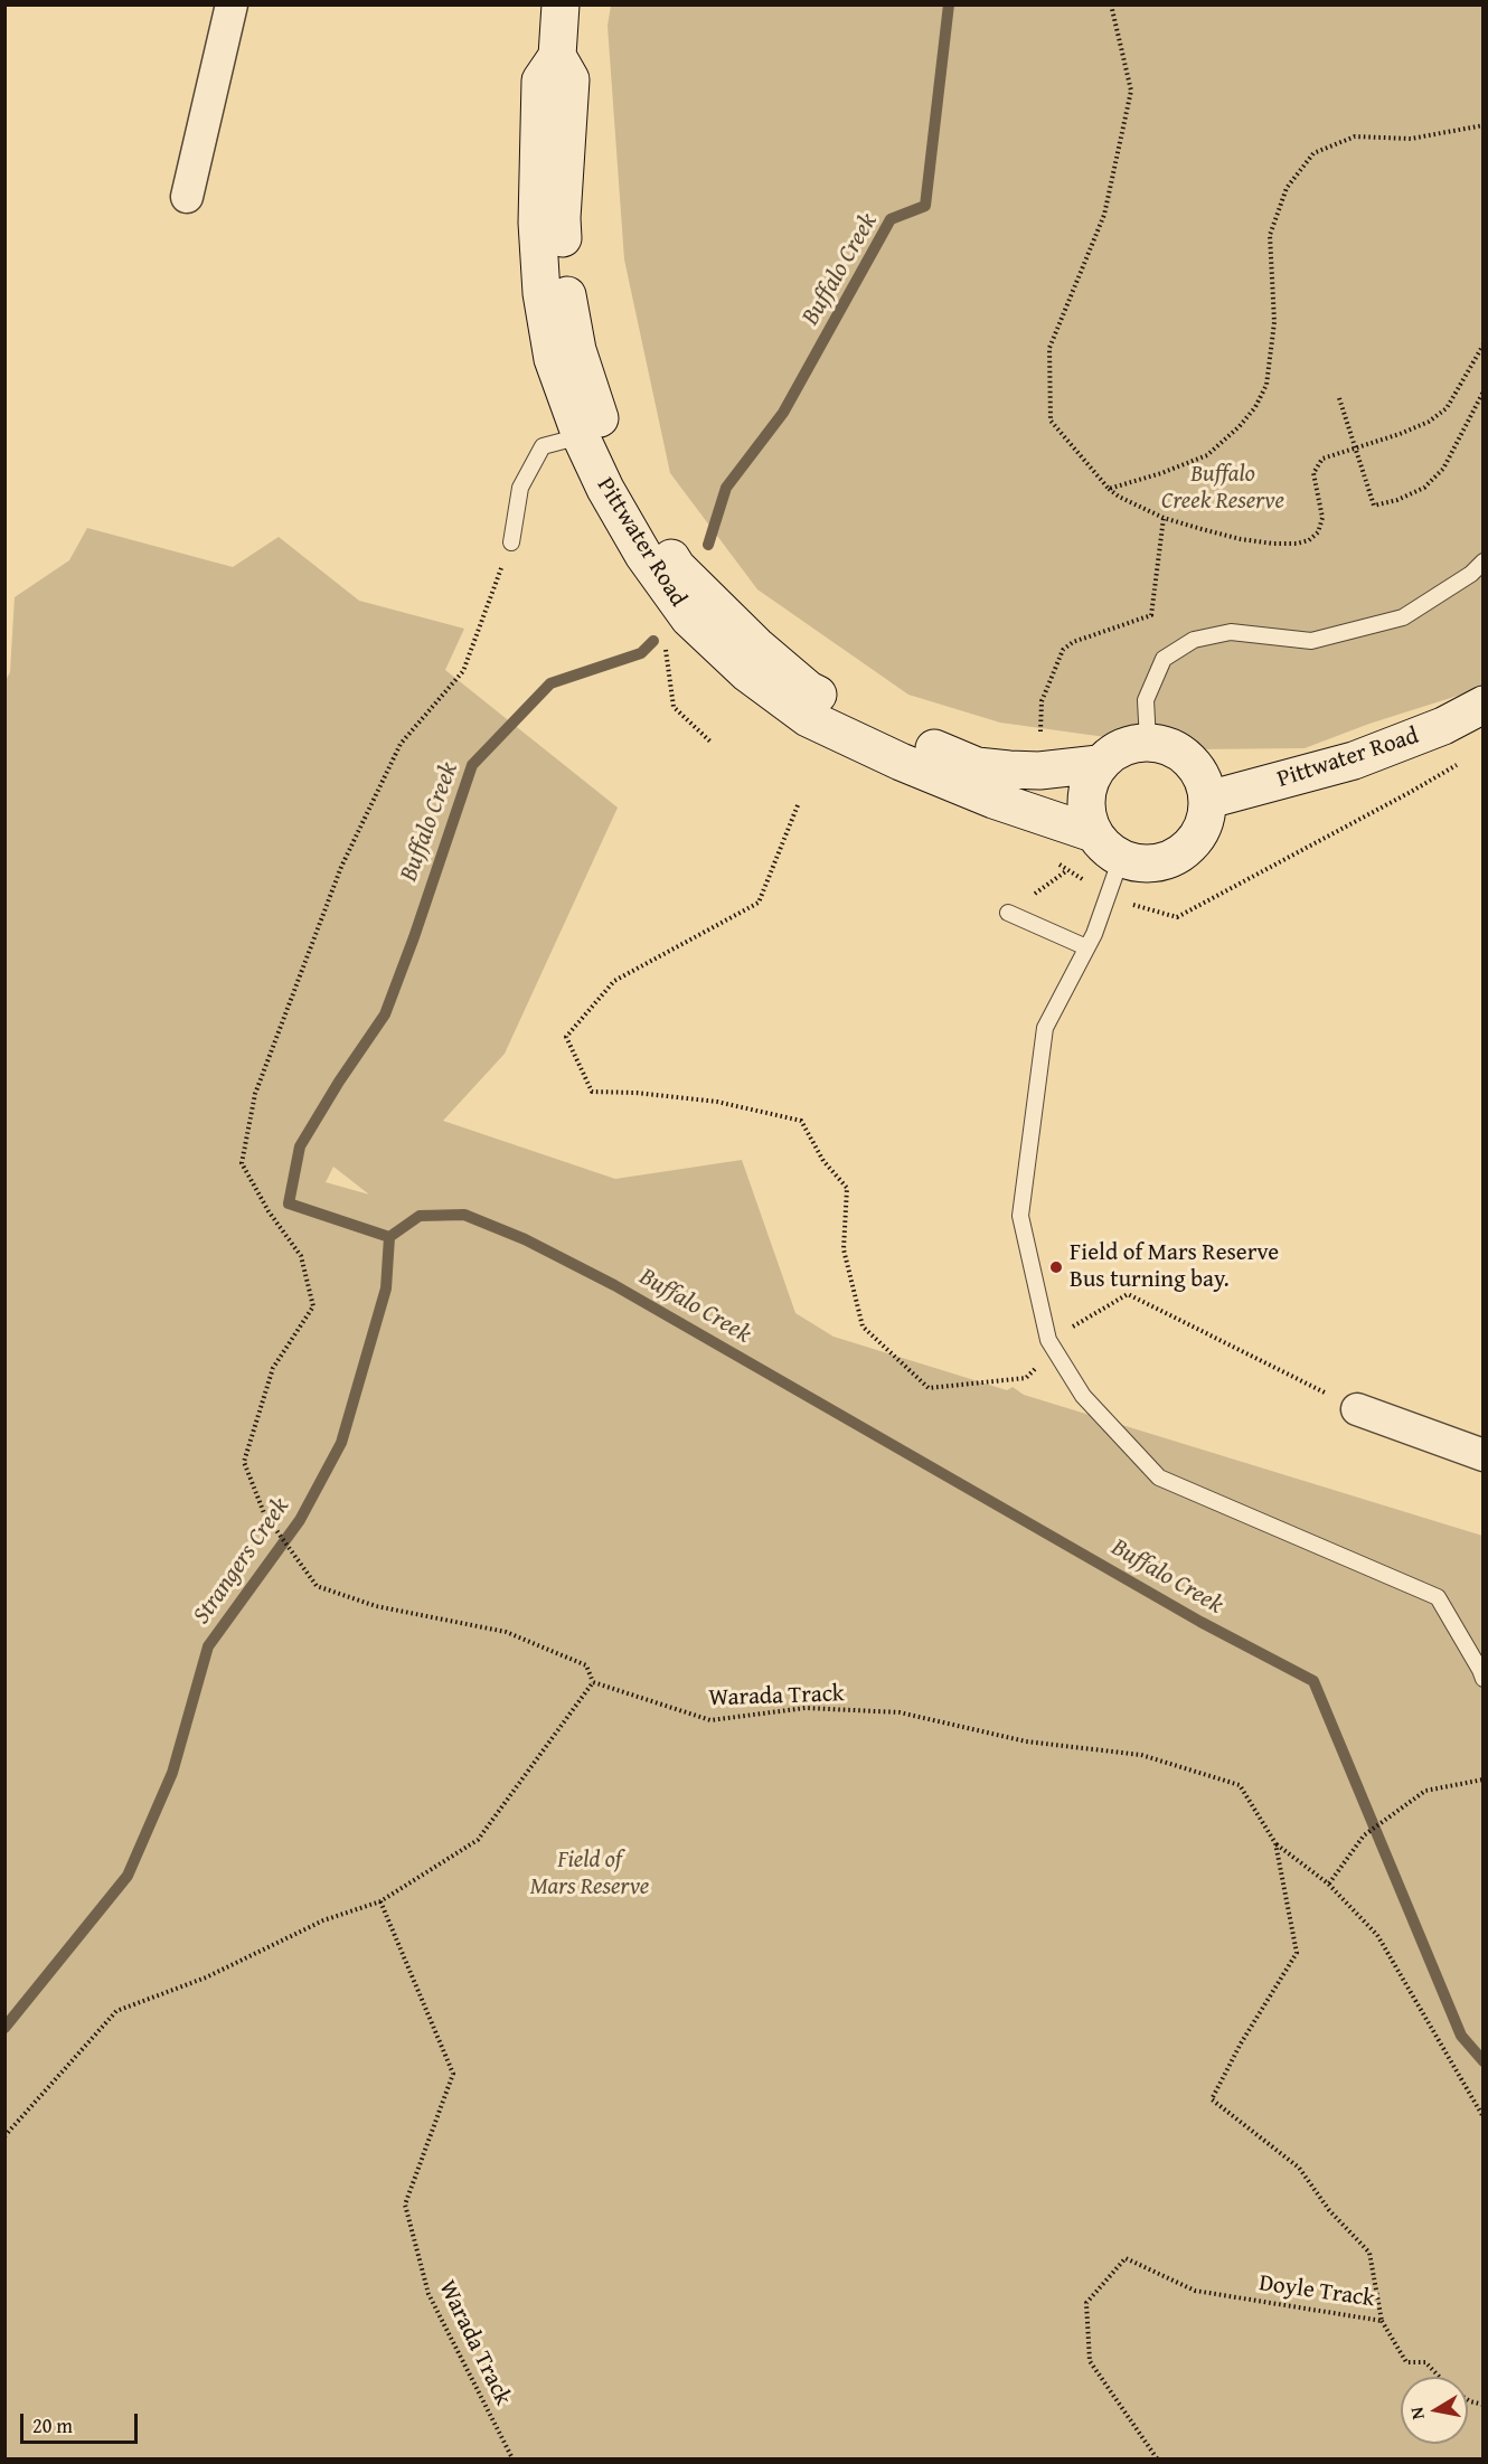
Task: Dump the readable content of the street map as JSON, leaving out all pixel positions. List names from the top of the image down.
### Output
{
  "streets": {
    "main road": ["Pittwater Road"],
    "path": ["Warada Track", "Doyle Track"]
  },
  "crossings": [
    ["Warada Track", "Doyle Track"]
  ],
  "water": ["Buffalo Creek", "Strangers Creek"],
  "parks": ["Buffalo Creek Reserve", "Field of Mars Reserve"],
  "places": ["Field of Mars Reserve Bus turning bay."],
  "scale_bar": "20 m",
  "north": "left"
}
